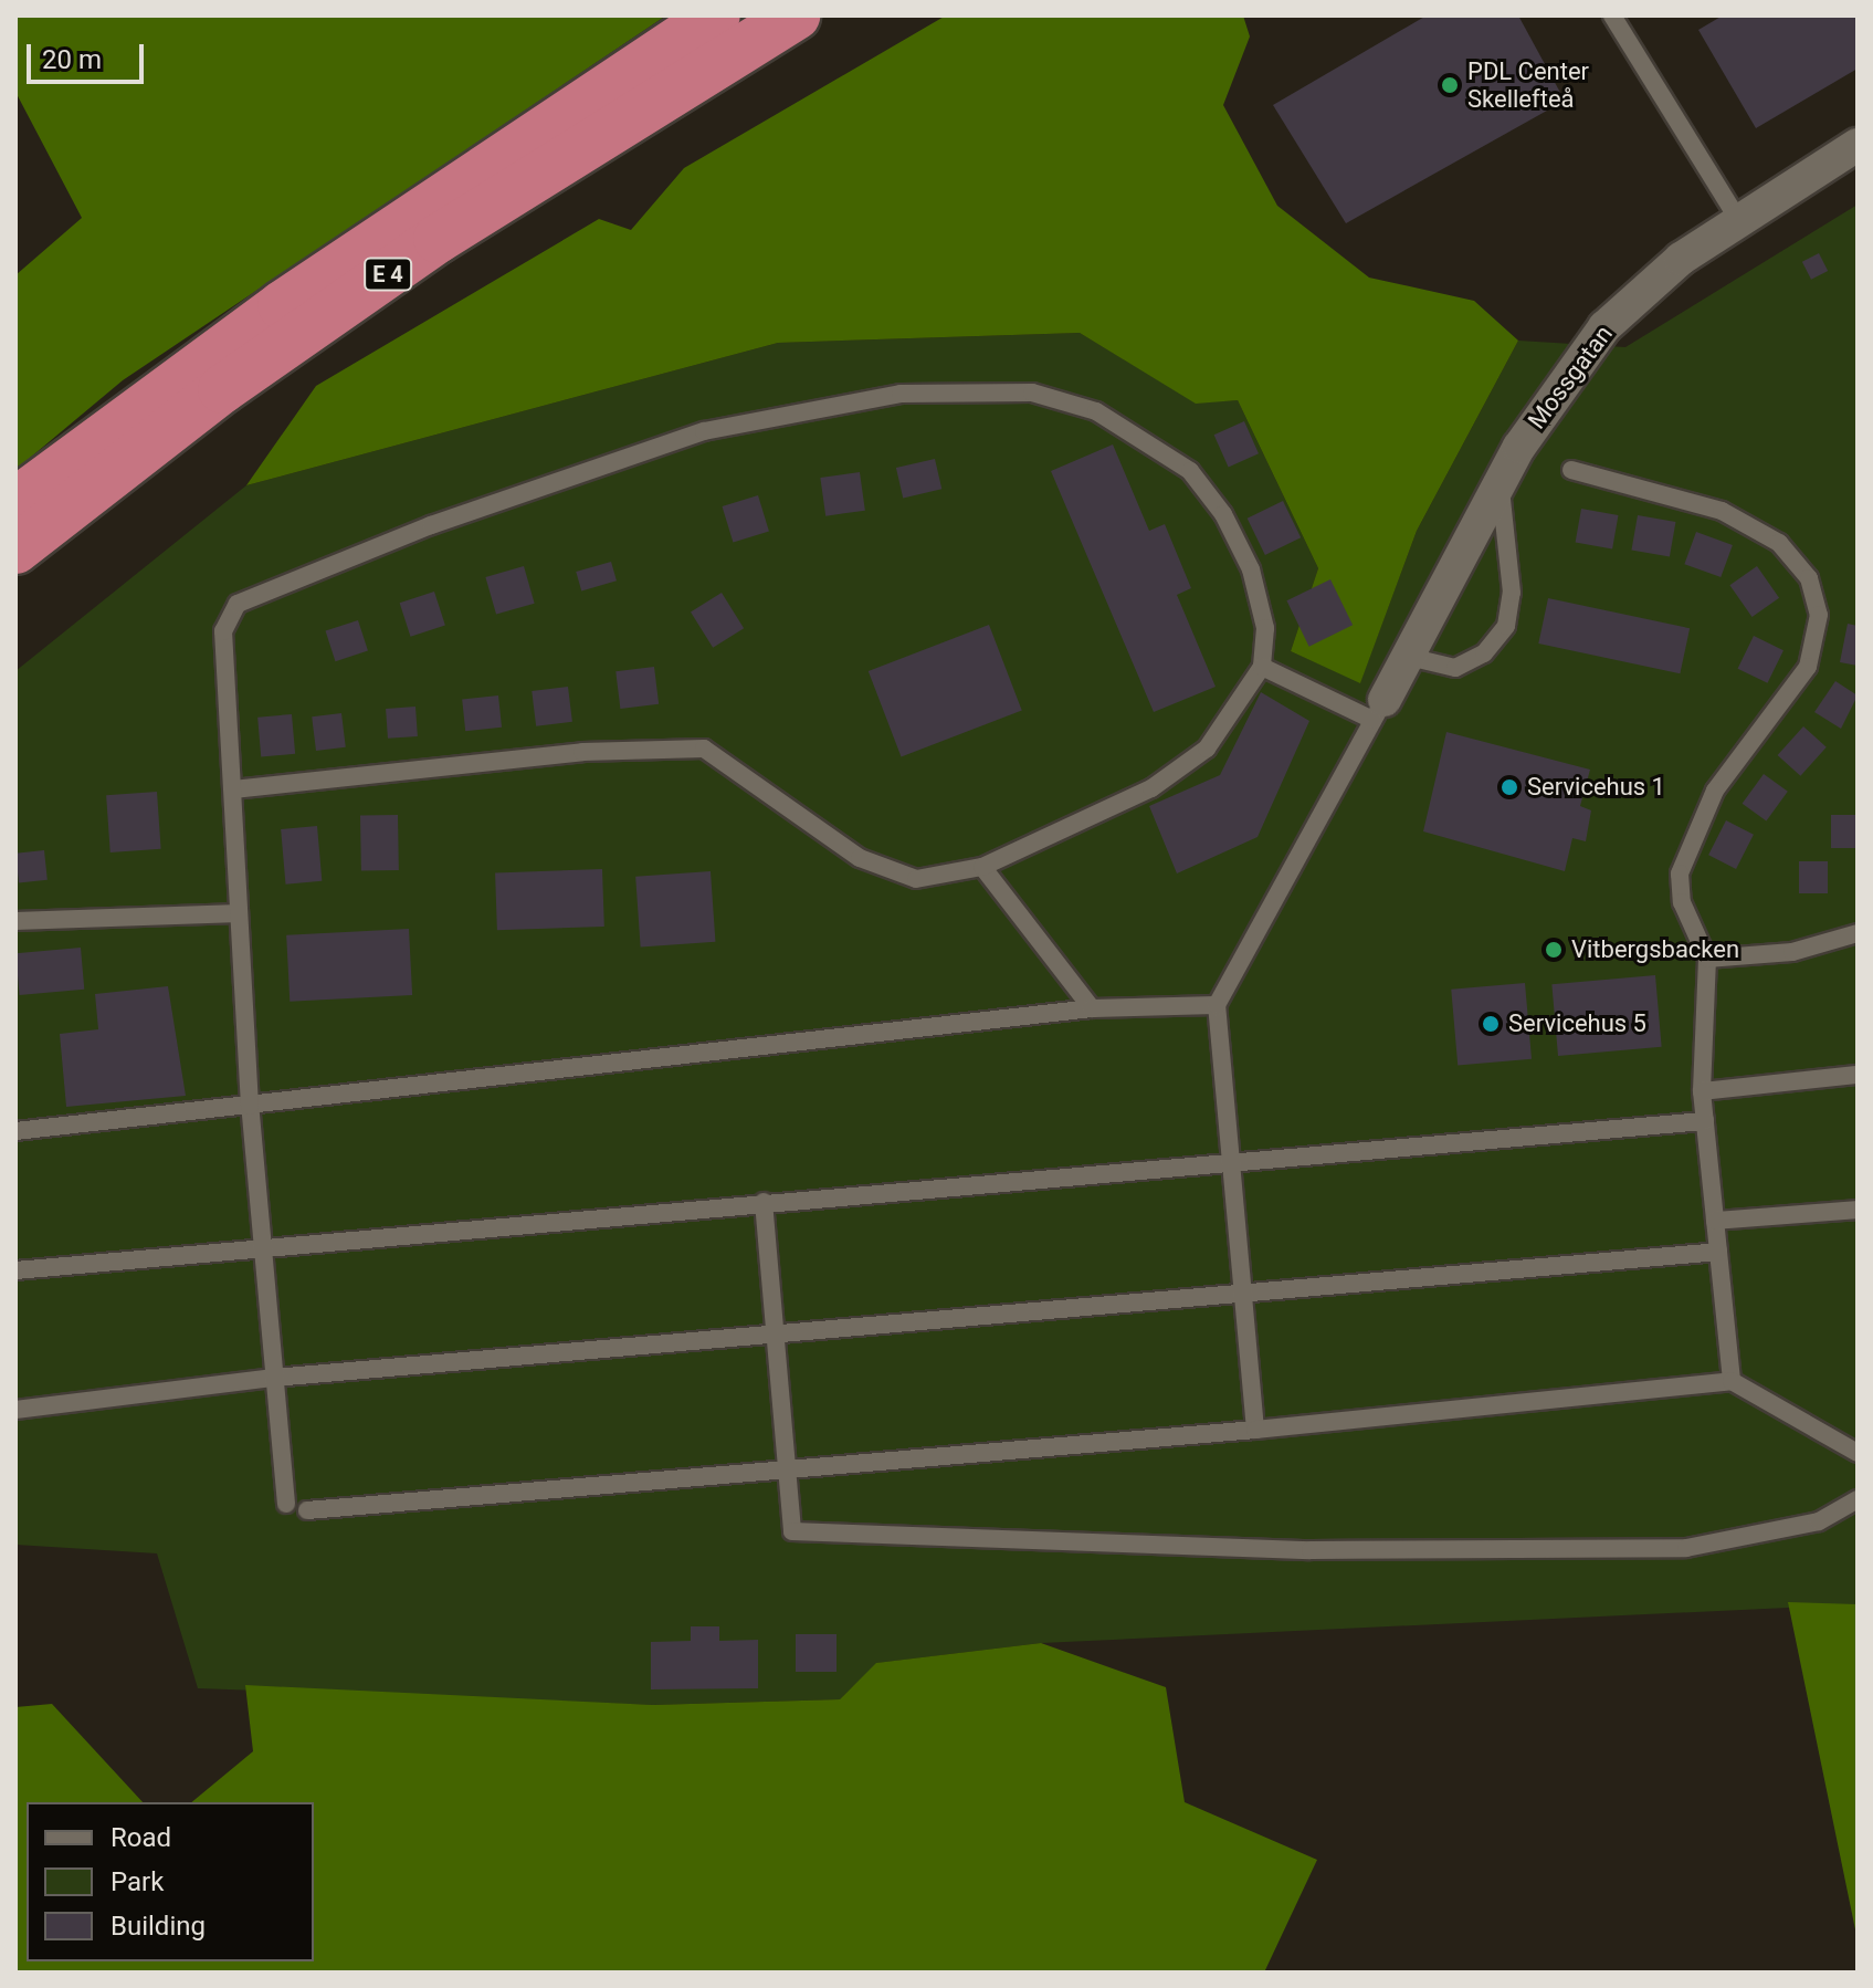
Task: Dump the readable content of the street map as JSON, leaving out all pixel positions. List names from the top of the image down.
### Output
{
  "streets": {
    "highway": ["E 4"],
    "street": ["Mossgatan"]
  },
  "places": [
    "PDL Center Skellefteå",
    "Servicehus 1",
    "Vitbergsbacken",
    "Servicehus 5"
  ],
  "legend": ["Road", "Park", "Building"],
  "scale_bar": "20 m"
}
